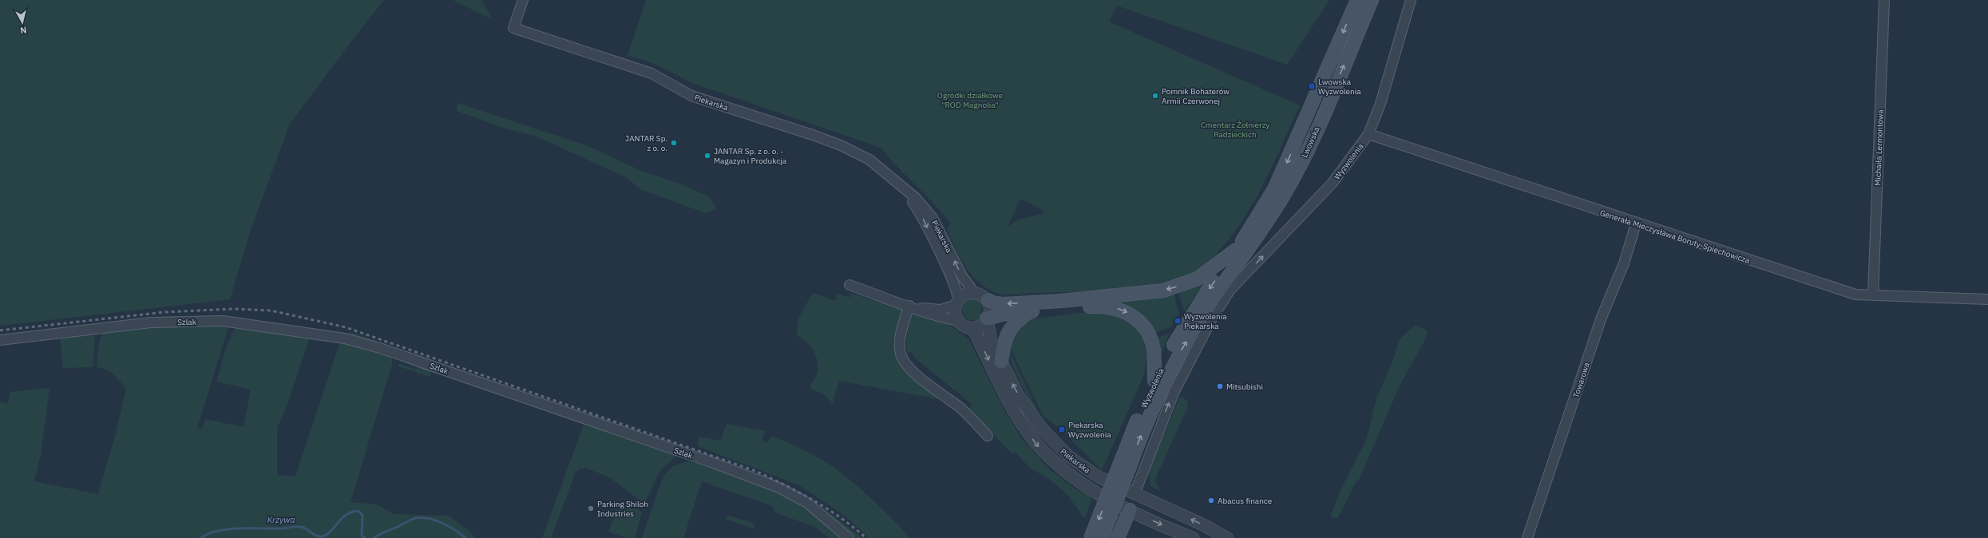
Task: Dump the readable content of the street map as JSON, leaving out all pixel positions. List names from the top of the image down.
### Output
{
  "streets": {
    "main road": ["Lwowska", "Wyzwolenia"],
    "street": [
      "Piekarska",
      "Michaiła Lermontowa",
      "Generała Mieczysława Boruty-Spiechowicza",
      "Szlak",
      "Towarowa"
    ]
  },
  "crossings": [
    ["Piekarska", "Wyzwolenia"],
    ["Lwowska", "Wyzwolenia"],
    ["Michaiła Lermontowa", "Generała Mieczysława Boruty-Spiechowicza"],
    ["Wyzwolenia", "Generała Mieczysława Boruty-Spiechowicza"],
    ["Generała Mieczysława Boruty-Spiechowicza", "Towarowa"]
  ],
  "water": ["Krzywa"],
  "parks": ["Ogródki działkowe \"ROD Magnolia\"", "Cmentarz Żołnierzy Radzieckich"],
  "places": {
    "transit": ["Lwowska Wyzwolenia", "Wyzwolenia Piekarska", "Piekarska Wyzwolenia"],
    "other": [
      "Pomnik Bohaterów Armii Czerwonej",
      "JANTAR Sp. z o. o.",
      "JANTAR Sp. z o. o. - Magazyn i Produkcja",
      "Mitsubishi",
      "Abacus finance",
      "Parking Shiloh Industries"
    ]
  },
  "north": "bottom"
}
